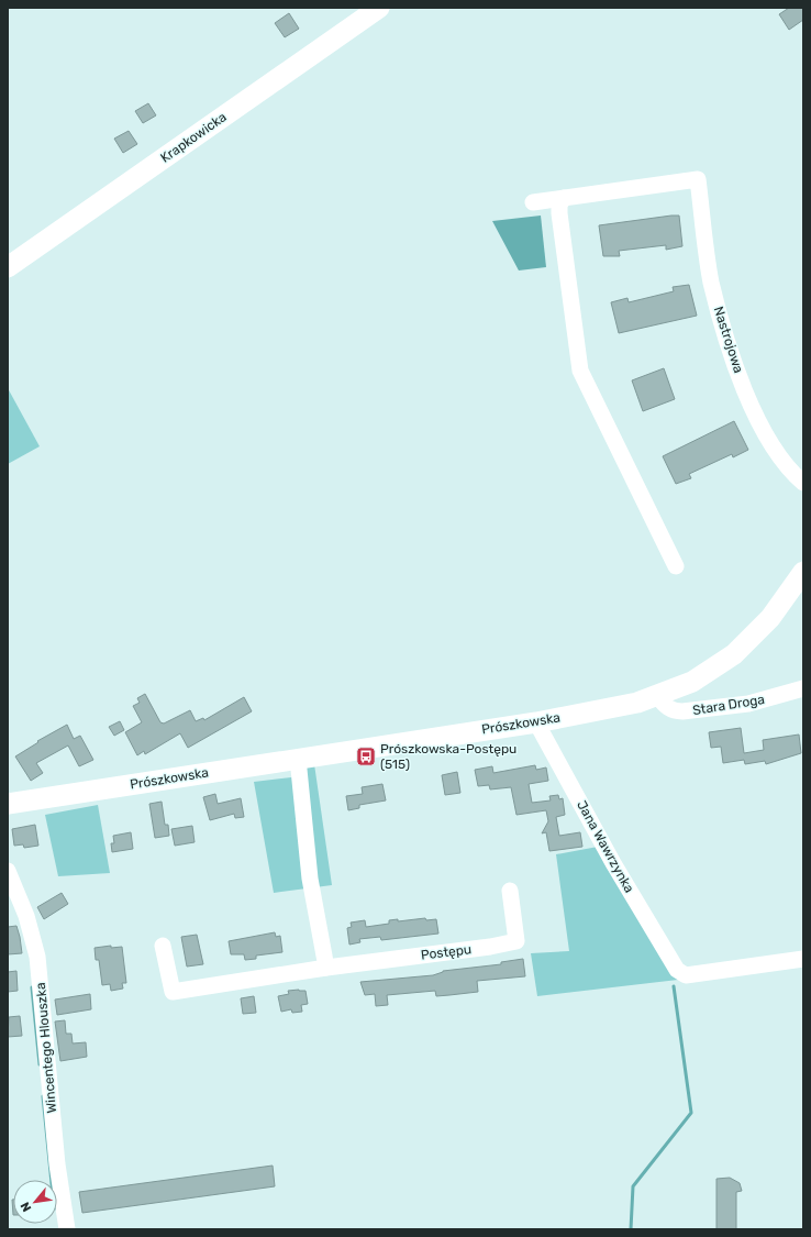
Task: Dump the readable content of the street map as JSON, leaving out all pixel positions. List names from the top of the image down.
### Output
{
  "streets": {
    "main road": ["Krapkowicka", "Prószkowska"],
    "street": [
      "Nastrojowa",
      "Stara Droga",
      "Jana Wawrzynka",
      "Postępu",
      "Wincentego Hlouszka"
    ]
  },
  "crossings": [
    ["Stara Droga", "Prószkowska"],
    ["Prószkowska", "Jana Wawrzynka"]
  ],
  "places": {
    "bus stop": ["Prószkowska-Postępu (515)"]
  },
  "north": "bottom left"
}
